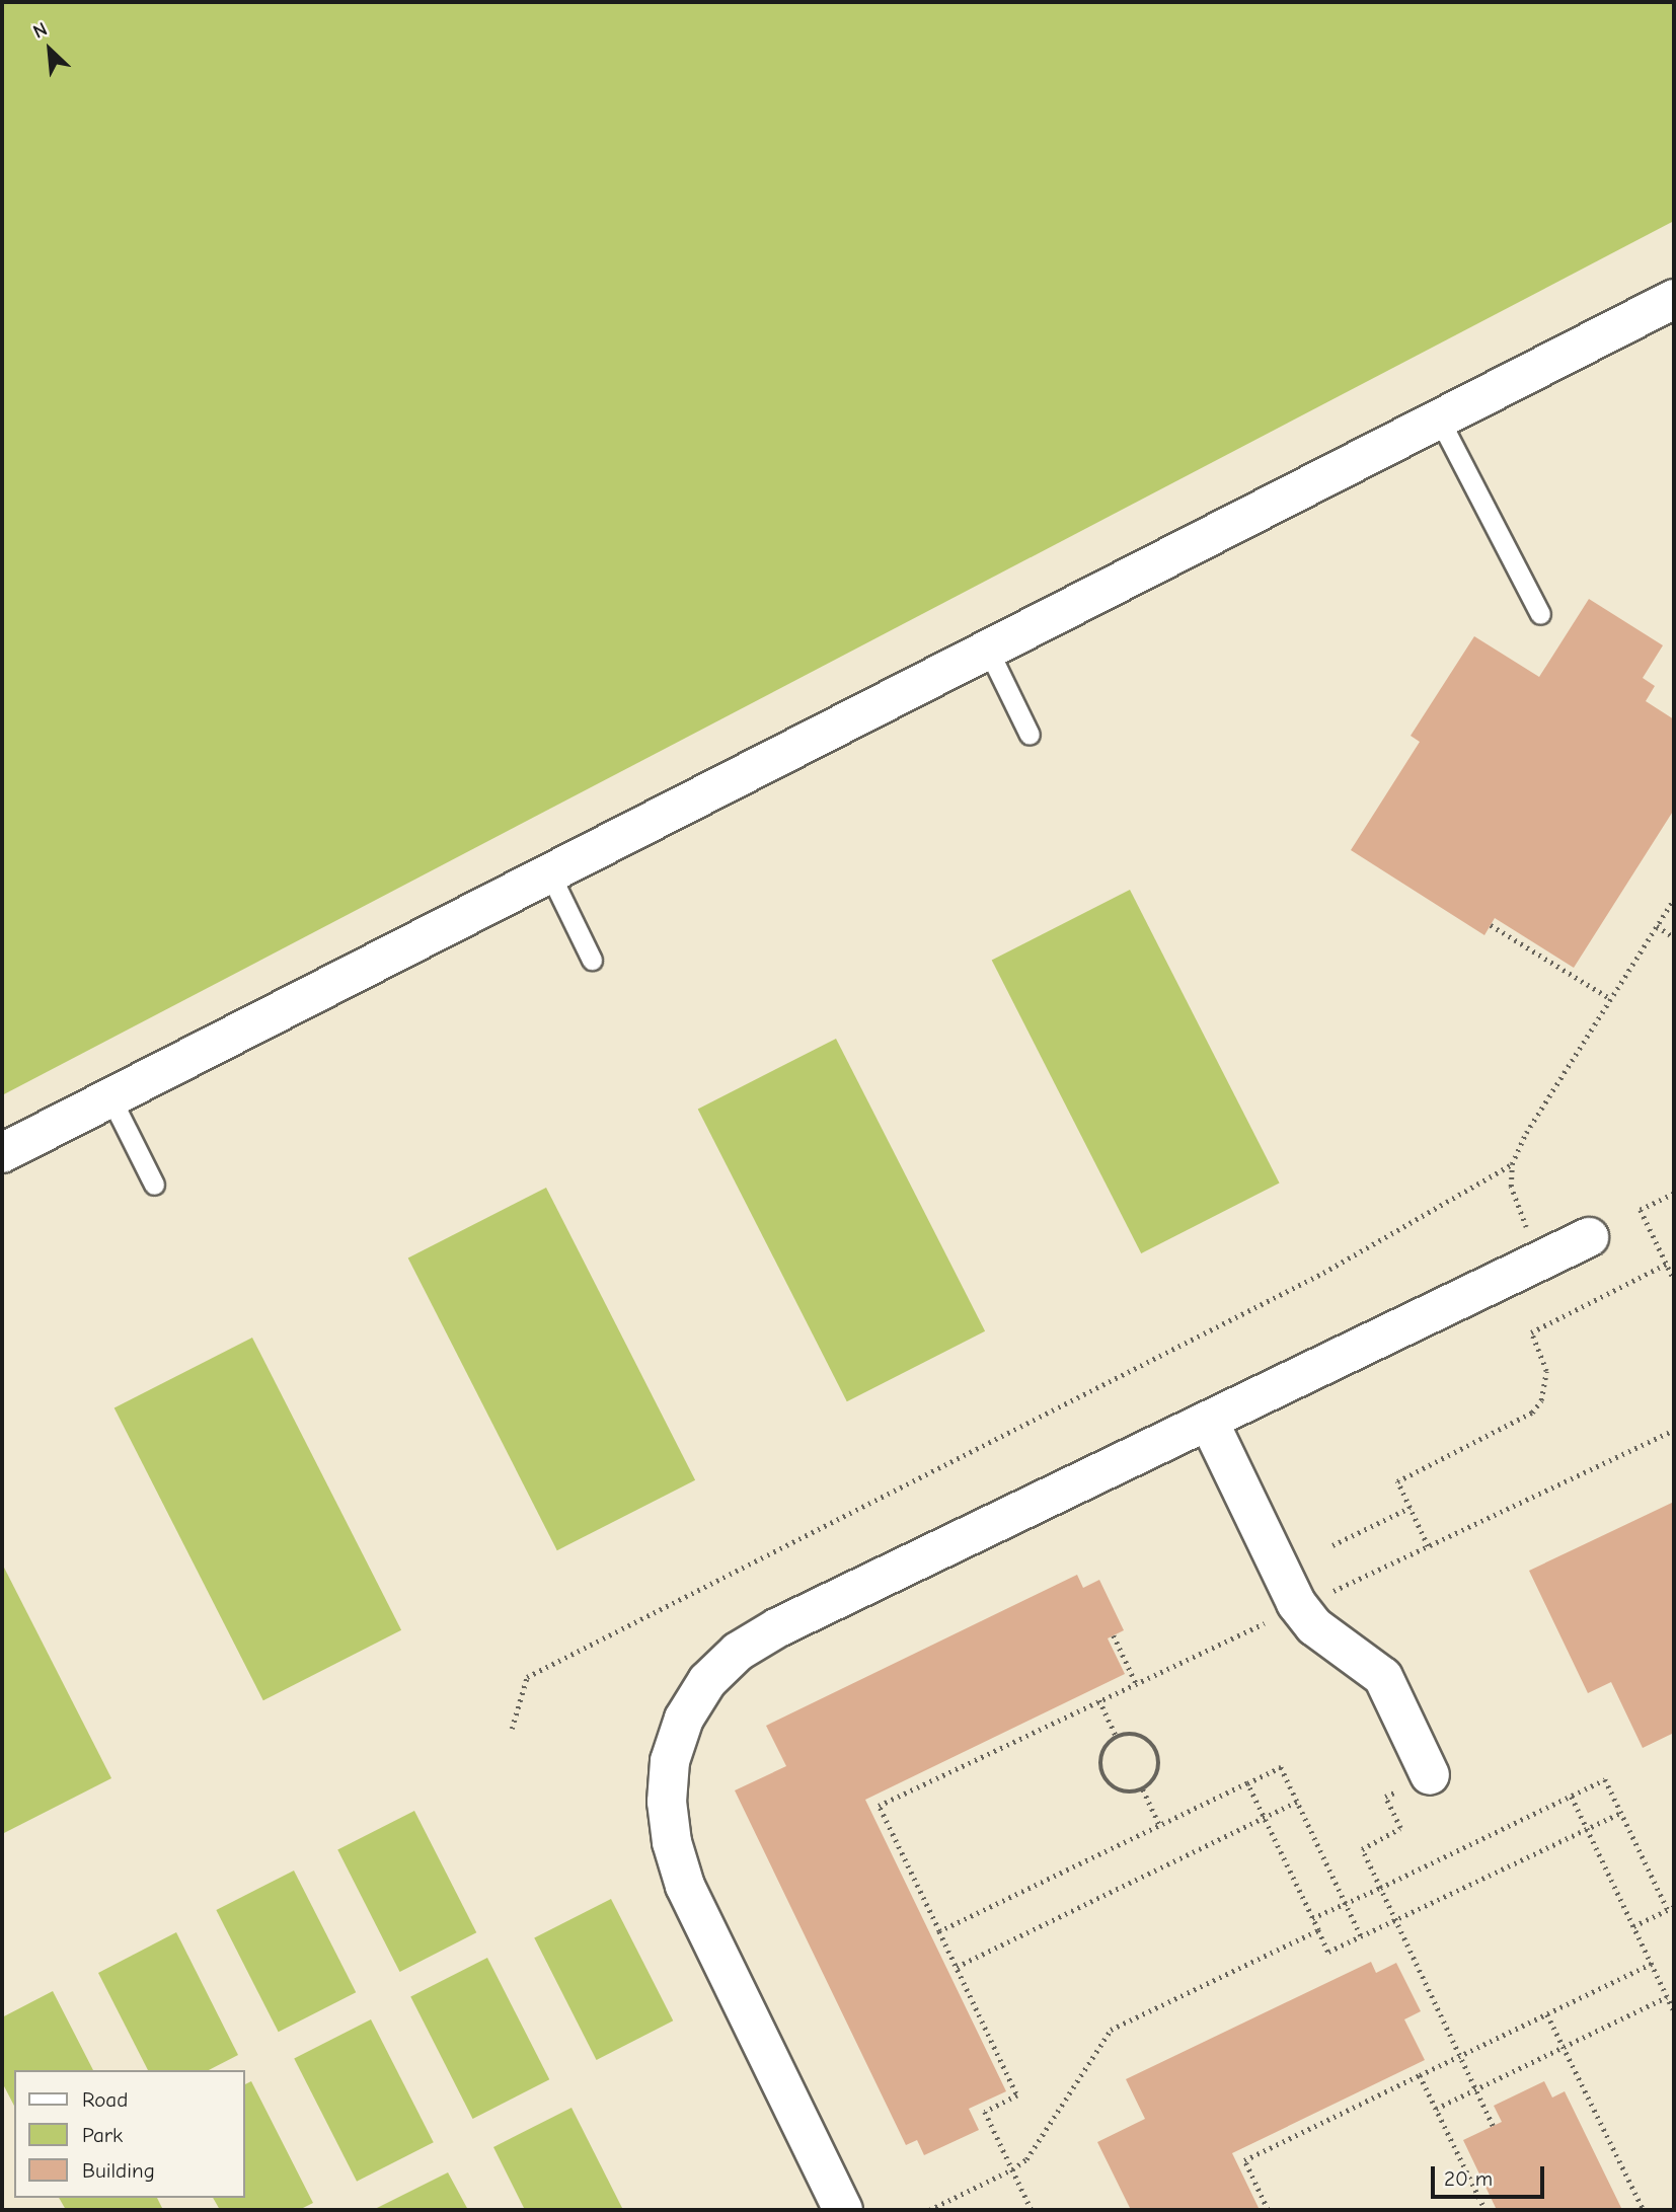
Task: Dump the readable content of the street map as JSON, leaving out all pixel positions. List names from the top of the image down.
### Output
{
  "legend": ["Road", "Park", "Building"],
  "scale_bar": "20 m",
  "north": "top left"
}
